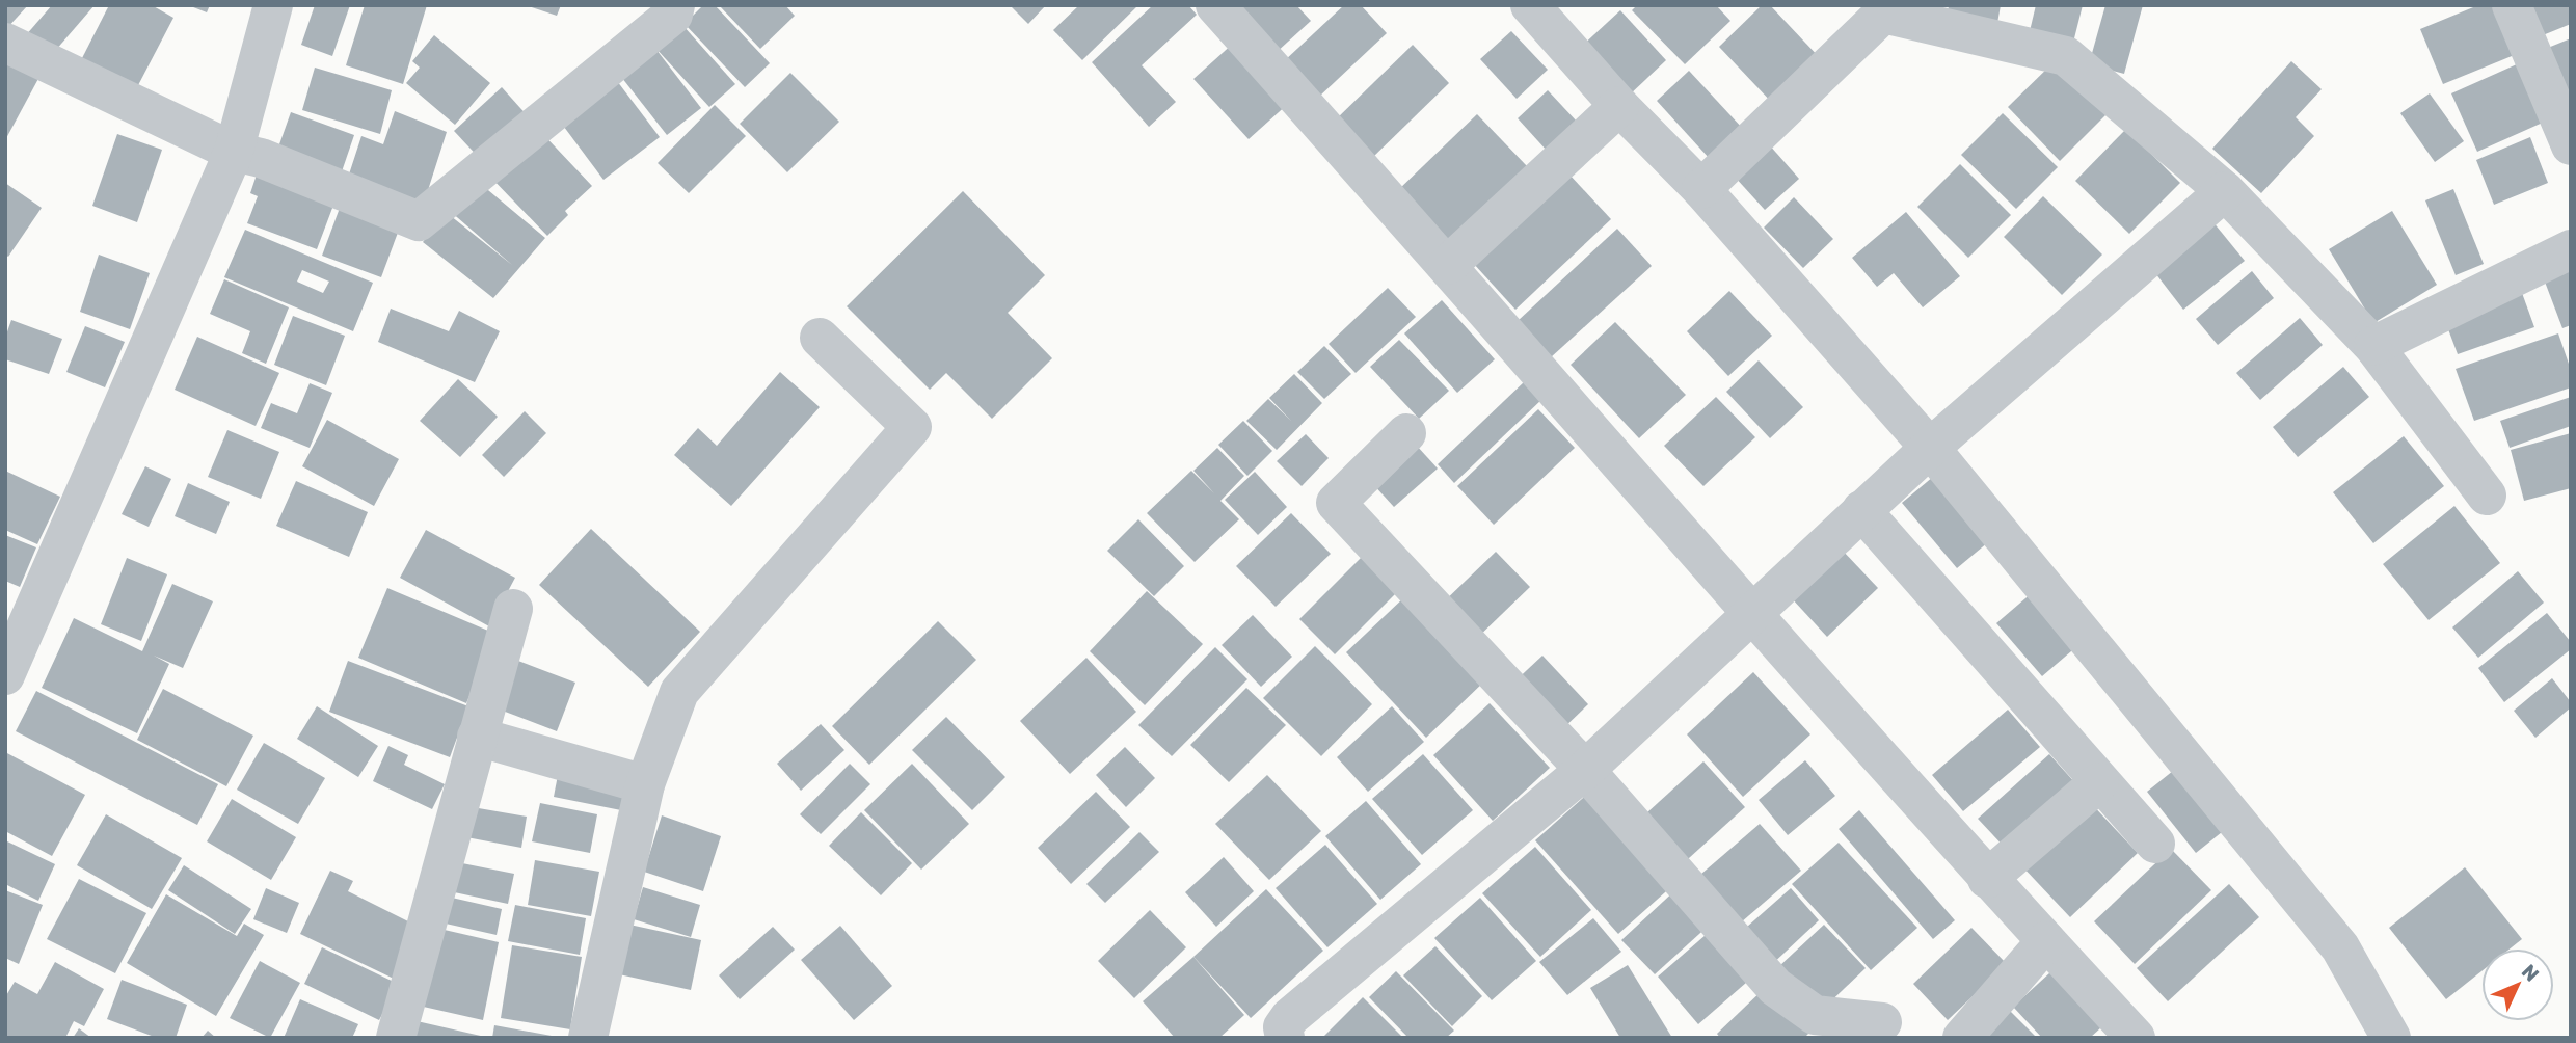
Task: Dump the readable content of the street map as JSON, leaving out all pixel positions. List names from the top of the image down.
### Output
{
  "north": "top right"
}
